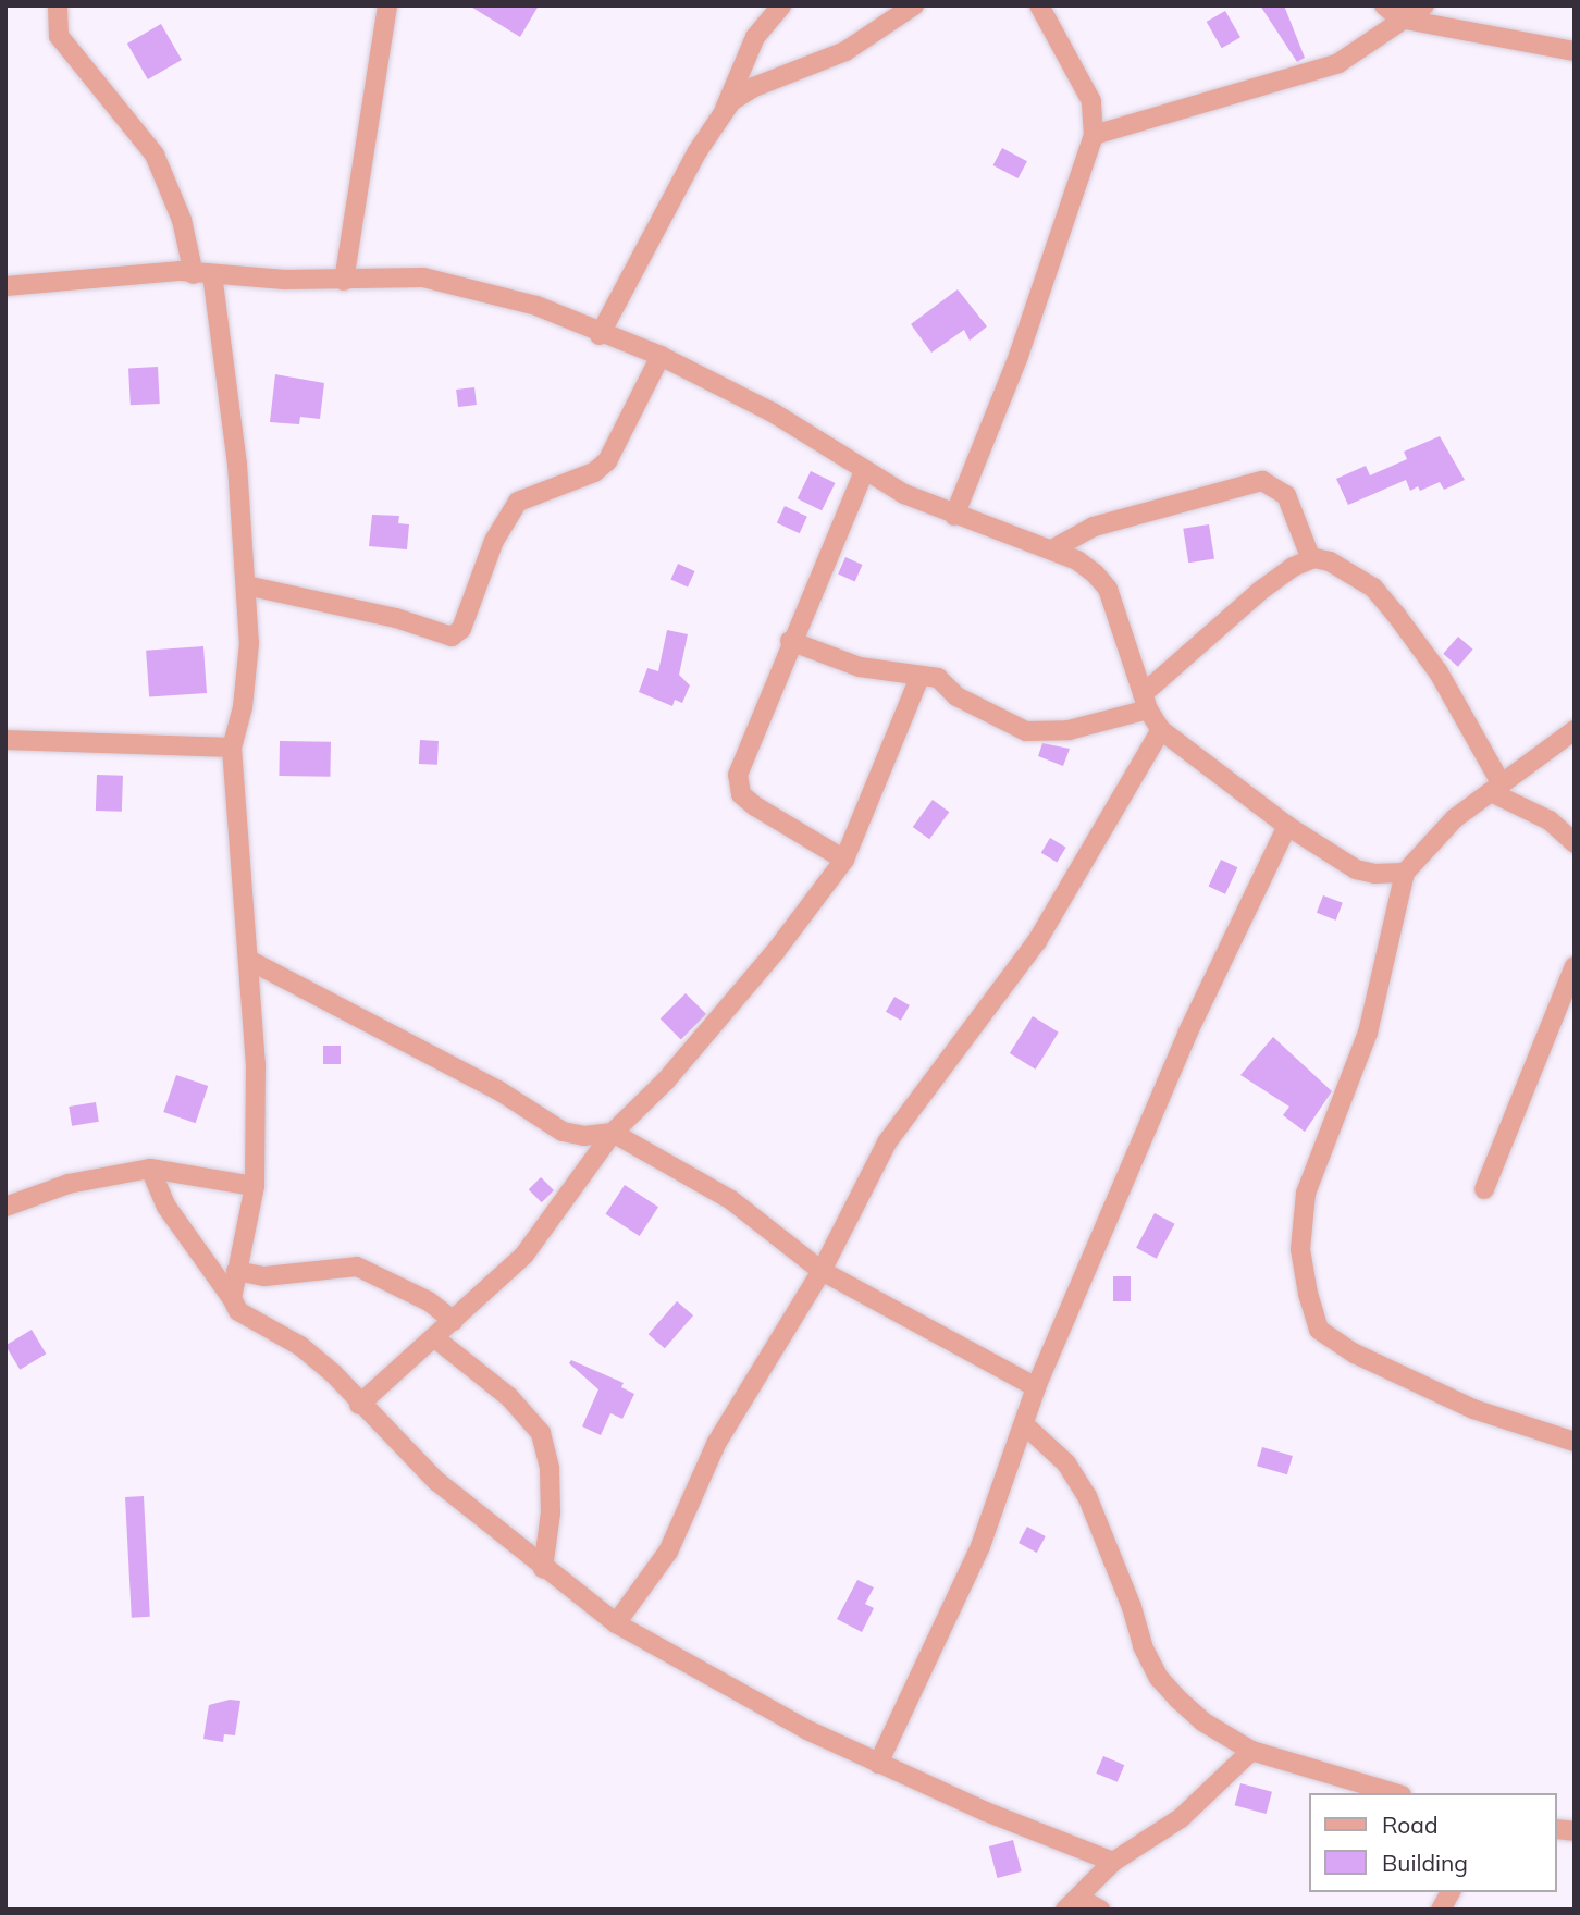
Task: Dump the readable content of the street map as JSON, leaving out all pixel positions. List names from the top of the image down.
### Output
{
  "legend": ["Road", "Building"]
}
